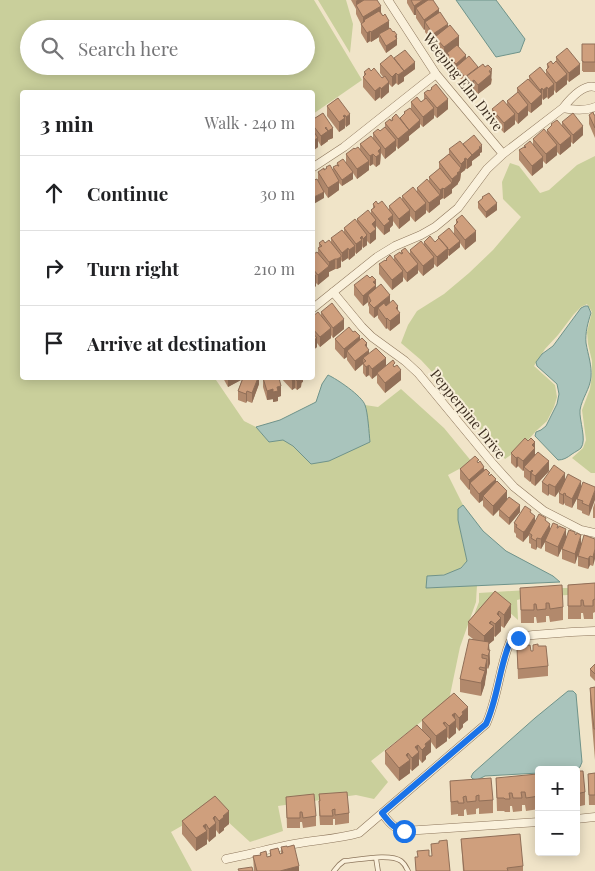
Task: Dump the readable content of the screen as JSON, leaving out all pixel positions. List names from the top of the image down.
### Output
{
  "streets": {
    "street": ["Weeping Elm Drive", "Pepperpine Drive"]
  },
  "page": {
    "search": "Search here",
    "heading": ["3 min", "Walk · 240 m"],
    "list": [
      ["Continue", "30 m"],
      ["Turn right", "210 m"],
      "Arrive at destination"
    ],
    "map_buttons": ["+", "−"]
  }
}
